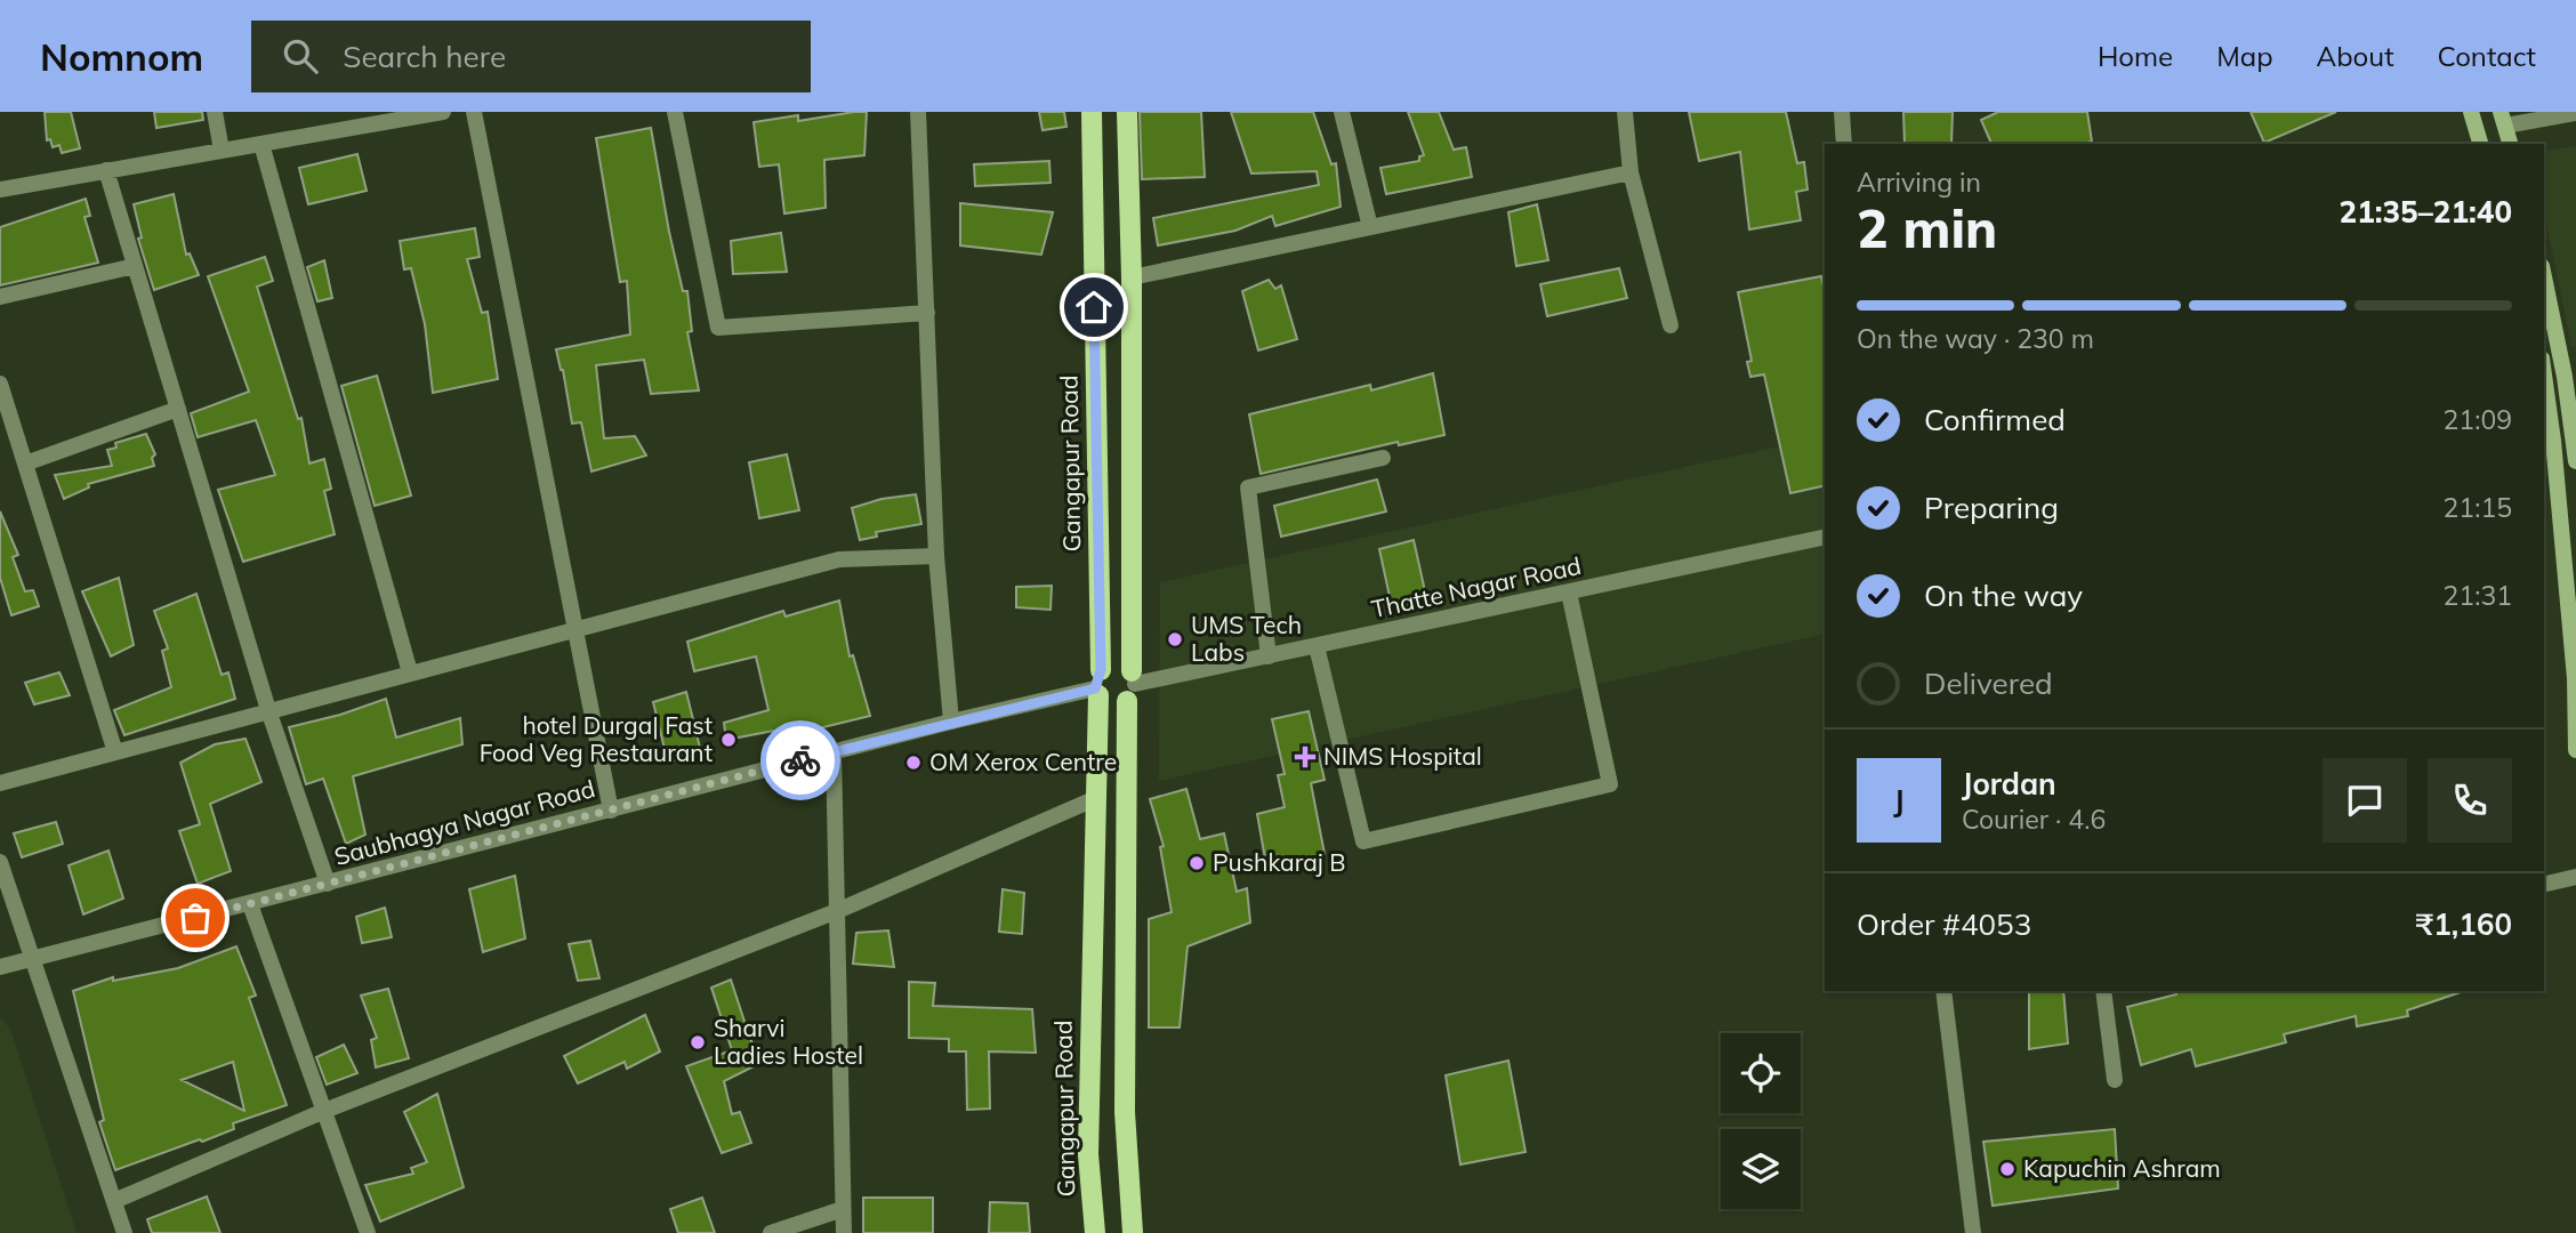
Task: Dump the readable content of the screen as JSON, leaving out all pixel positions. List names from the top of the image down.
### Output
{
  "streets": {
    "main road": ["Gangapur Road"],
    "street": ["Thatte Nagar Road", "Saubhagya Nagar Road"]
  },
  "crossings": [
    ["Gangapur Road", "Saubhagya Nagar Road"]
  ],
  "places": {
    "other": [
      "UMS Tech Labs",
      "hotel Durga| Fast Food Veg Restaurant",
      "OM Xerox Centre",
      "Pushkaraj B",
      "Sharvi Ladies Hostel",
      "Kapuchin Ashram"
    ],
    "health": ["NIMS Hospital"]
  },
  "page": {
    "header": "Nomnom",
    "search": "Search here",
    "nav": [
      "Home",
      "Map",
      "About",
      "Contact"
    ],
    "heading": ["2 min", "Arriving in", "21:35–21:40"],
    "panel": [
      "Jordan",
      "Courier · 4.6",
      "Order #4053",
      "₹1,160"
    ],
    "bar": "On the way · 230 m",
    "list": [
      ["Confirmed", "21:09"],
      ["Preparing", "21:15"],
      ["On the way", "21:31"],
      "Delivered"
    ],
    "round": "J"
  }
}
